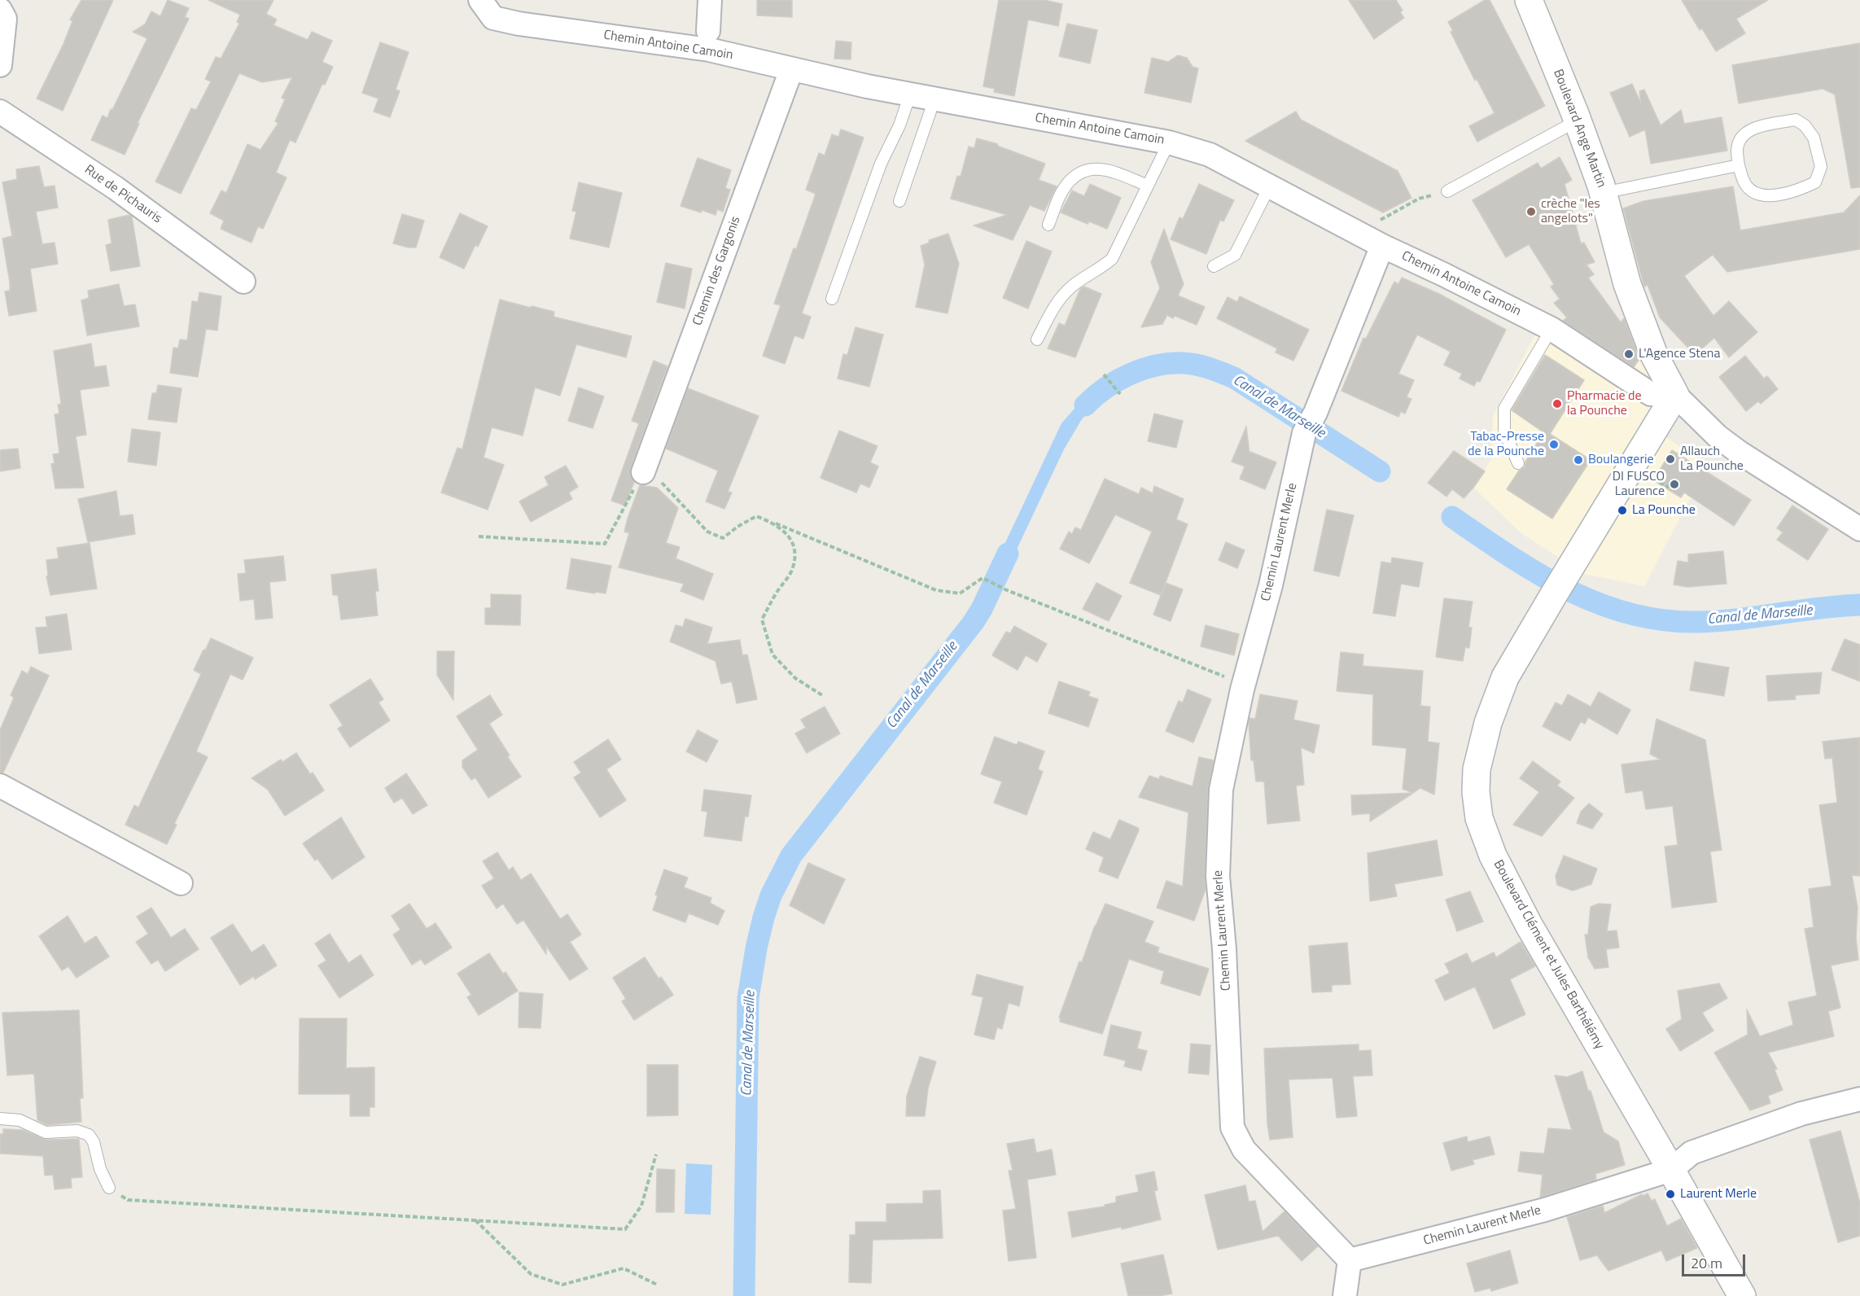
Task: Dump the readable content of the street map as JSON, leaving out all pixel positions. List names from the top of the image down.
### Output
{
  "streets": {
    "street": [
      "Chemin Antoine Camoin",
      "Boulevard Ange Martin",
      "Rue de Pichauris",
      "Chemin des Gargonis",
      "Chemin Laurent Merle",
      "Boulevard Clément et Jules Barthélémy"
    ]
  },
  "crossings": [
    ["Chemin Antoine Camoin", "Boulevard Ange Martin"],
    ["Chemin Antoine Camoin", "Chemin des Gargonis"],
    ["Chemin Antoine Camoin", "Chemin Laurent Merle"],
    ["Chemin Antoine Camoin", "Boulevard Clément et Jules Barthélémy"],
    ["Boulevard Ange Martin", "Boulevard Clément et Jules Barthélémy"],
    ["Chemin Laurent Merle", "Boulevard Clément et Jules Barthélémy"]
  ],
  "water": ["Canal de Marseille"],
  "places": [
    "crèche \"les angelots\"",
    "L'Agence Stena",
    "Pharmacie de la Pounche",
    "Tabac-Presse de la Pounche",
    "Allauch La Pounche",
    "Boulangerie",
    "DI FUSCO Laurence",
    "La Pounche",
    "Laurent Merle"
  ],
  "scale_bar": "20 m"
}
